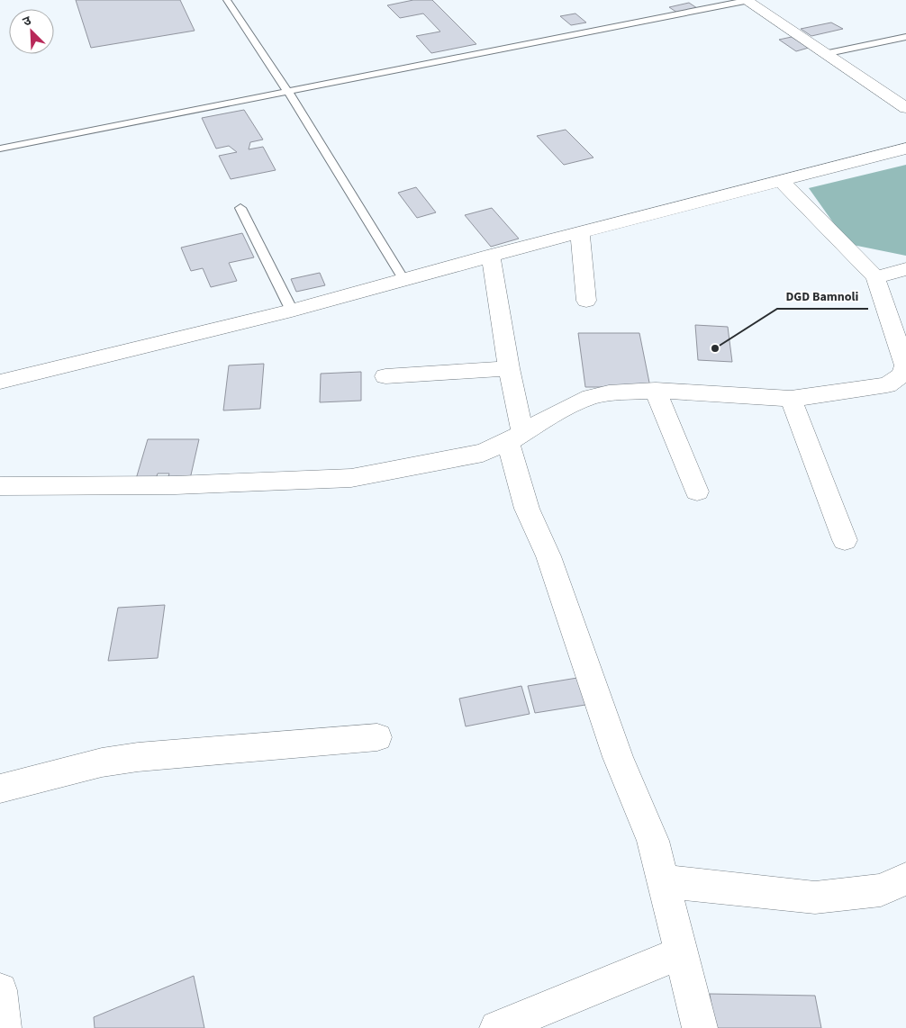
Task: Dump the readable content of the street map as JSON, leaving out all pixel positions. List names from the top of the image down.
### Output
{
  "places": ["DGD Bamnoli"],
  "north": "top left"
}
